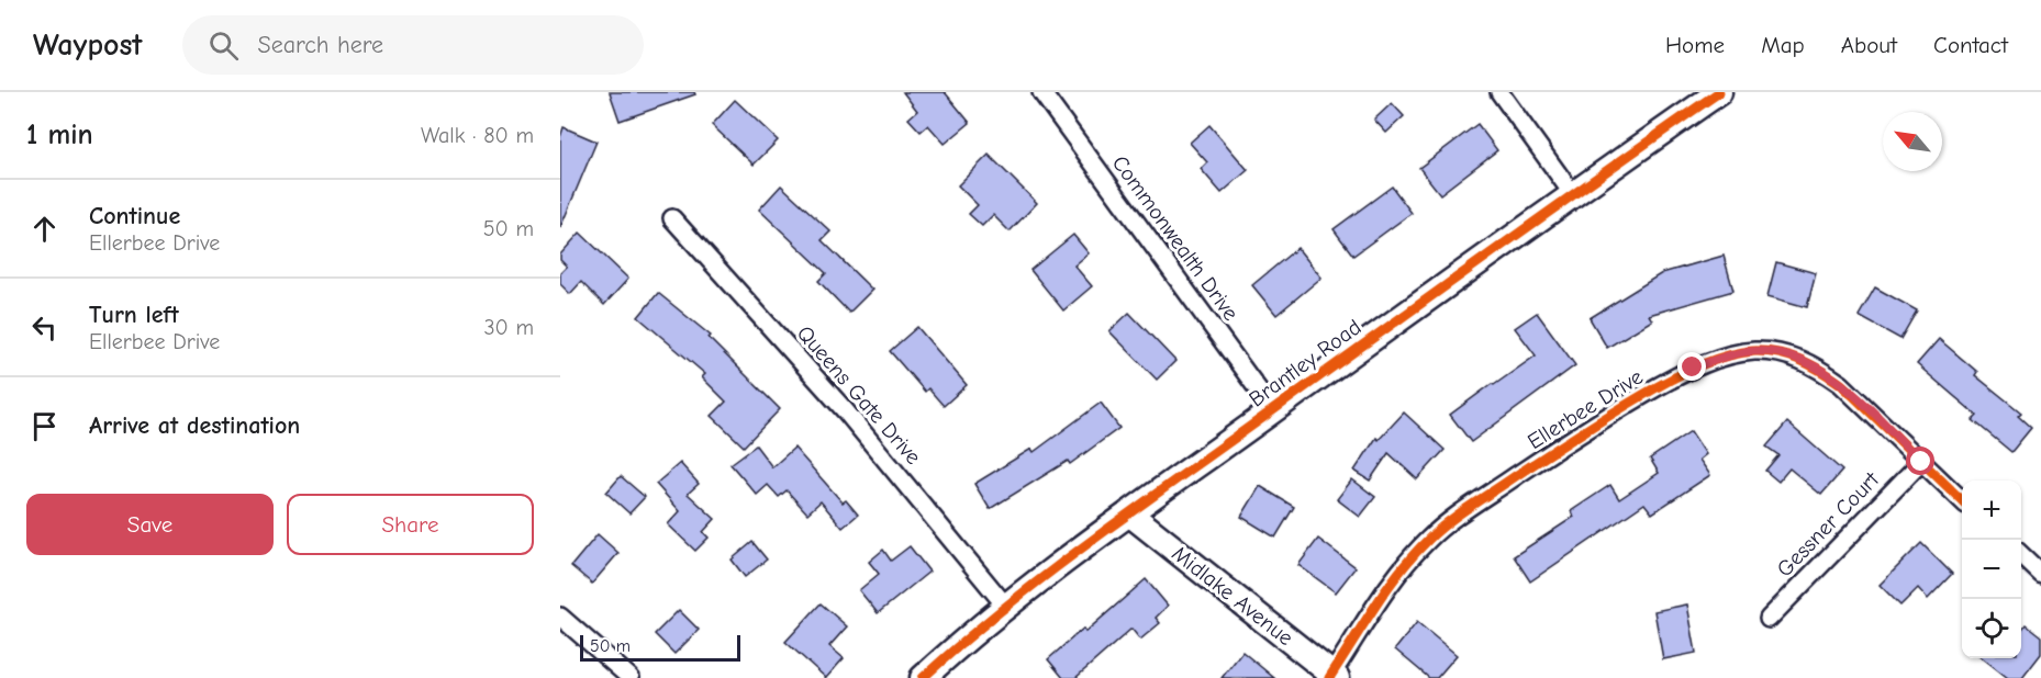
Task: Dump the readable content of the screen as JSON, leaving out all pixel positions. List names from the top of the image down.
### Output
{
  "streets": {
    "street": [
      "Commonwealth Drive",
      "Brantley Road",
      "Queens Gate Drive",
      "Ellerbee Drive",
      "Gessner Court",
      "Midlake Avenue"
    ]
  },
  "crossings": [
    ["Commonwealth Drive", "Brantley Road"],
    ["Brantley Road", "Queens Gate Drive"],
    ["Brantley Road", "Midlake Avenue"],
    ["Ellerbee Drive", "Gessner Court"],
    ["Ellerbee Drive", "Midlake Avenue"]
  ],
  "scale_bar": "50 m",
  "north": "top left",
  "page": {
    "header": "Waypost",
    "search": "Search here",
    "nav": [
      "Home",
      "Map",
      "About",
      "Contact"
    ],
    "heading": ["1 min", "Walk · 80 m"],
    "list": [
      ["Continue", "Ellerbee Drive", "50 m"],
      ["Turn left", "Ellerbee Drive", "30 m"],
      "Arrive at destination"
    ],
    "buttons": ["Save", "Share"],
    "map_buttons": ["+", "−"],
    "scale": "50 m"
  }
}
